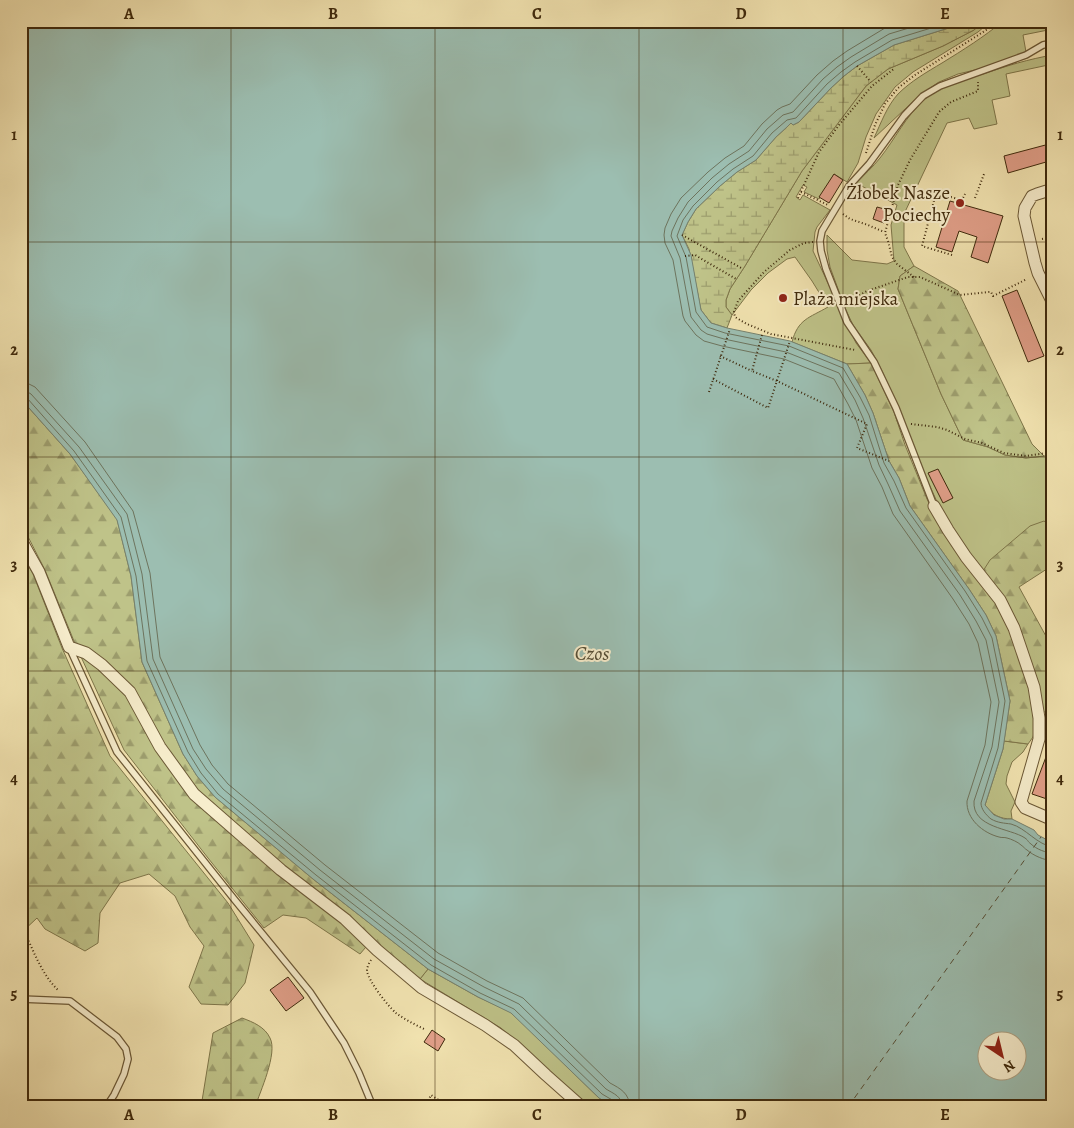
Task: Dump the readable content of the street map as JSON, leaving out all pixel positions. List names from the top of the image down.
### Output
{
  "water": ["Czos"],
  "places": ["Żłobek Nasze Pociechy", "Plaża miejska"],
  "north": "bottom right",
  "grid": {
    "columns": [
      "A",
      "B",
      "C",
      "D",
      "E"
    ],
    "rows": [
      "1",
      "2",
      "3",
      "4",
      "5"
    ]
  }
}
